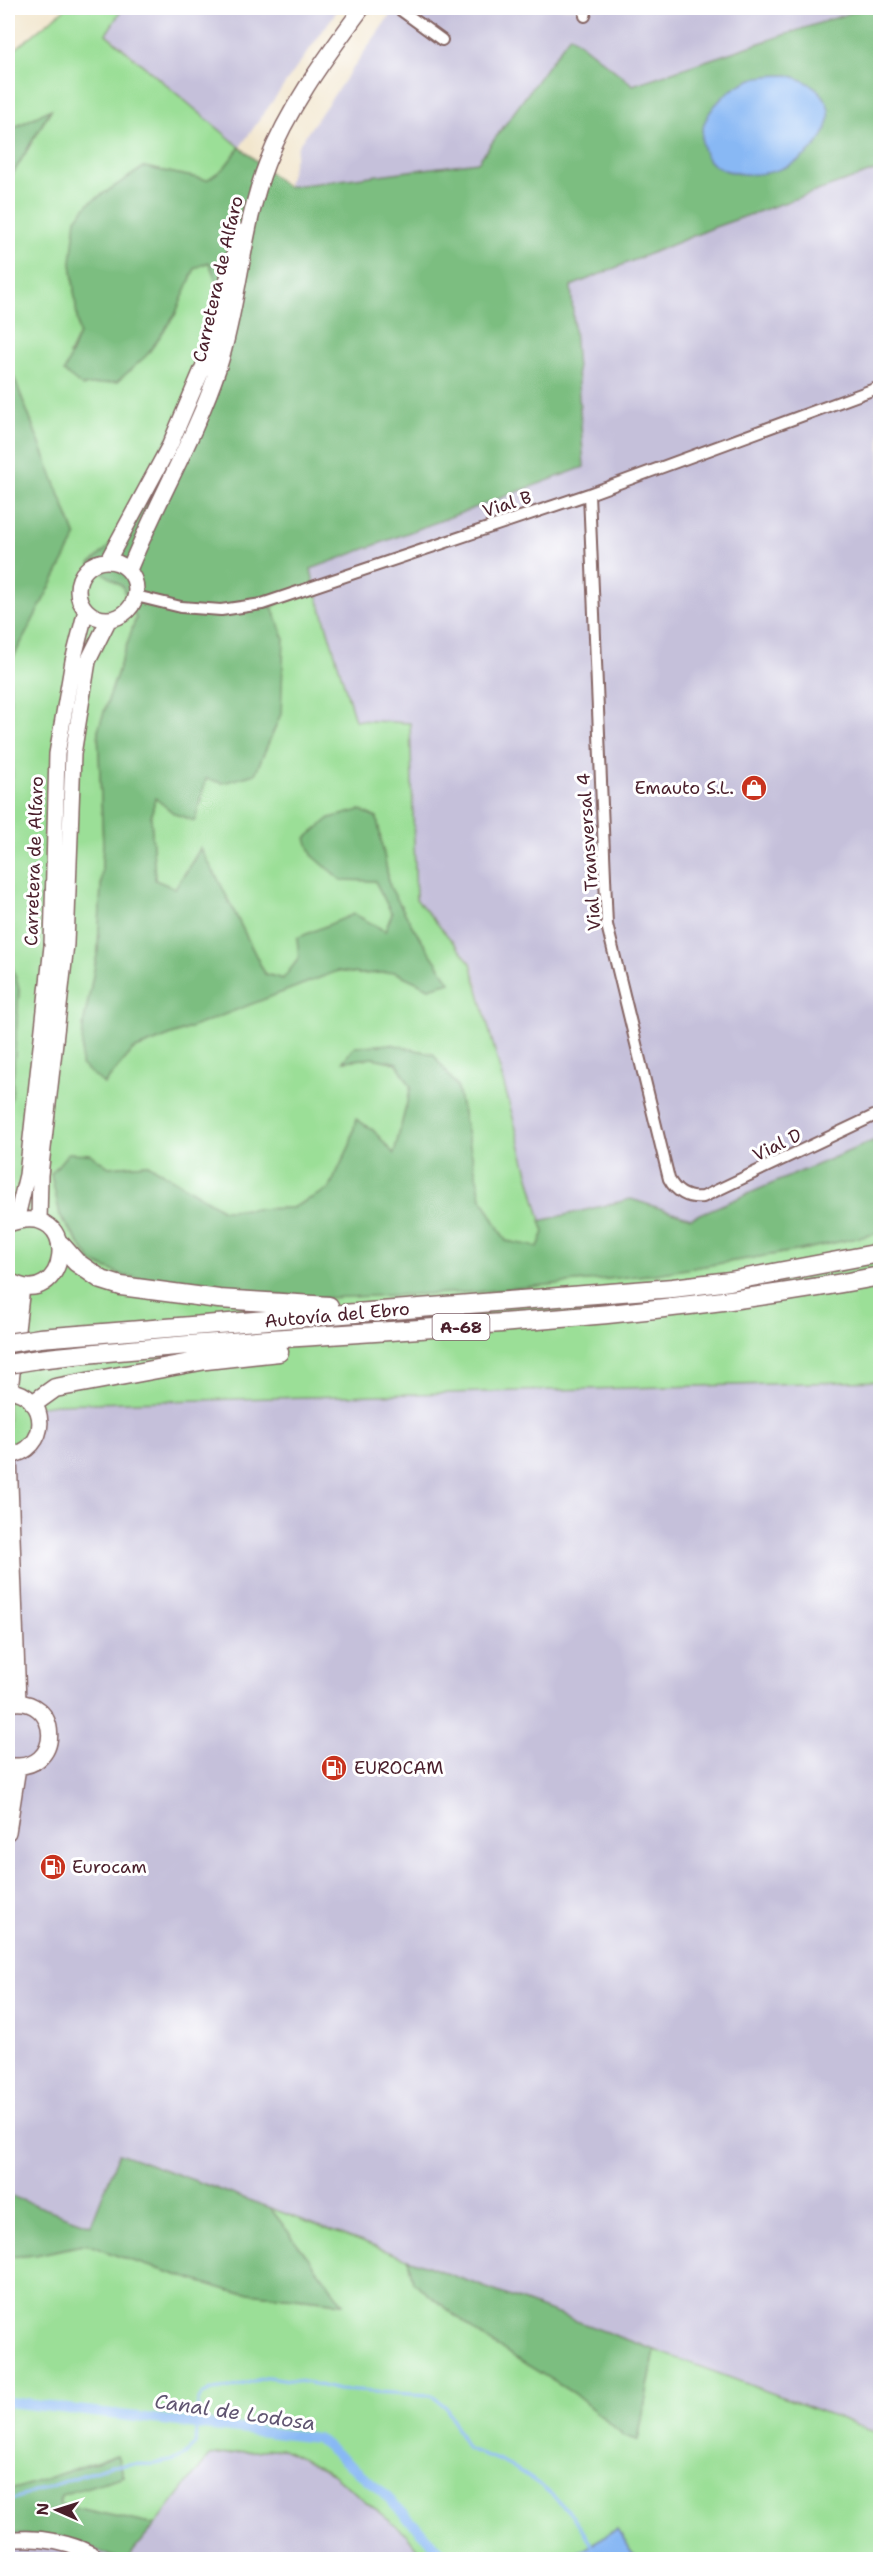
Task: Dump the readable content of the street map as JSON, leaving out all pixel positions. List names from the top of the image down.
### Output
{
  "streets": {
    "highway": ["Autovía del Ebro", "A-68"],
    "main road": ["Carretera de Alfaro"],
    "street": ["Vial B", "Vial Transversal 4", "Vial D"]
  },
  "crossings": [
    ["Carretera de Alfaro", "Vial B"],
    ["Vial B", "Vial Transversal 4"],
    ["Vial Transversal 4", "Vial D"]
  ],
  "water": ["Canal de Lodosa"],
  "places": {
    "shop": ["Emauto S.L."],
    "fuel station": ["EUROCAM", "Eurocam"]
  },
  "north": "left"
}
